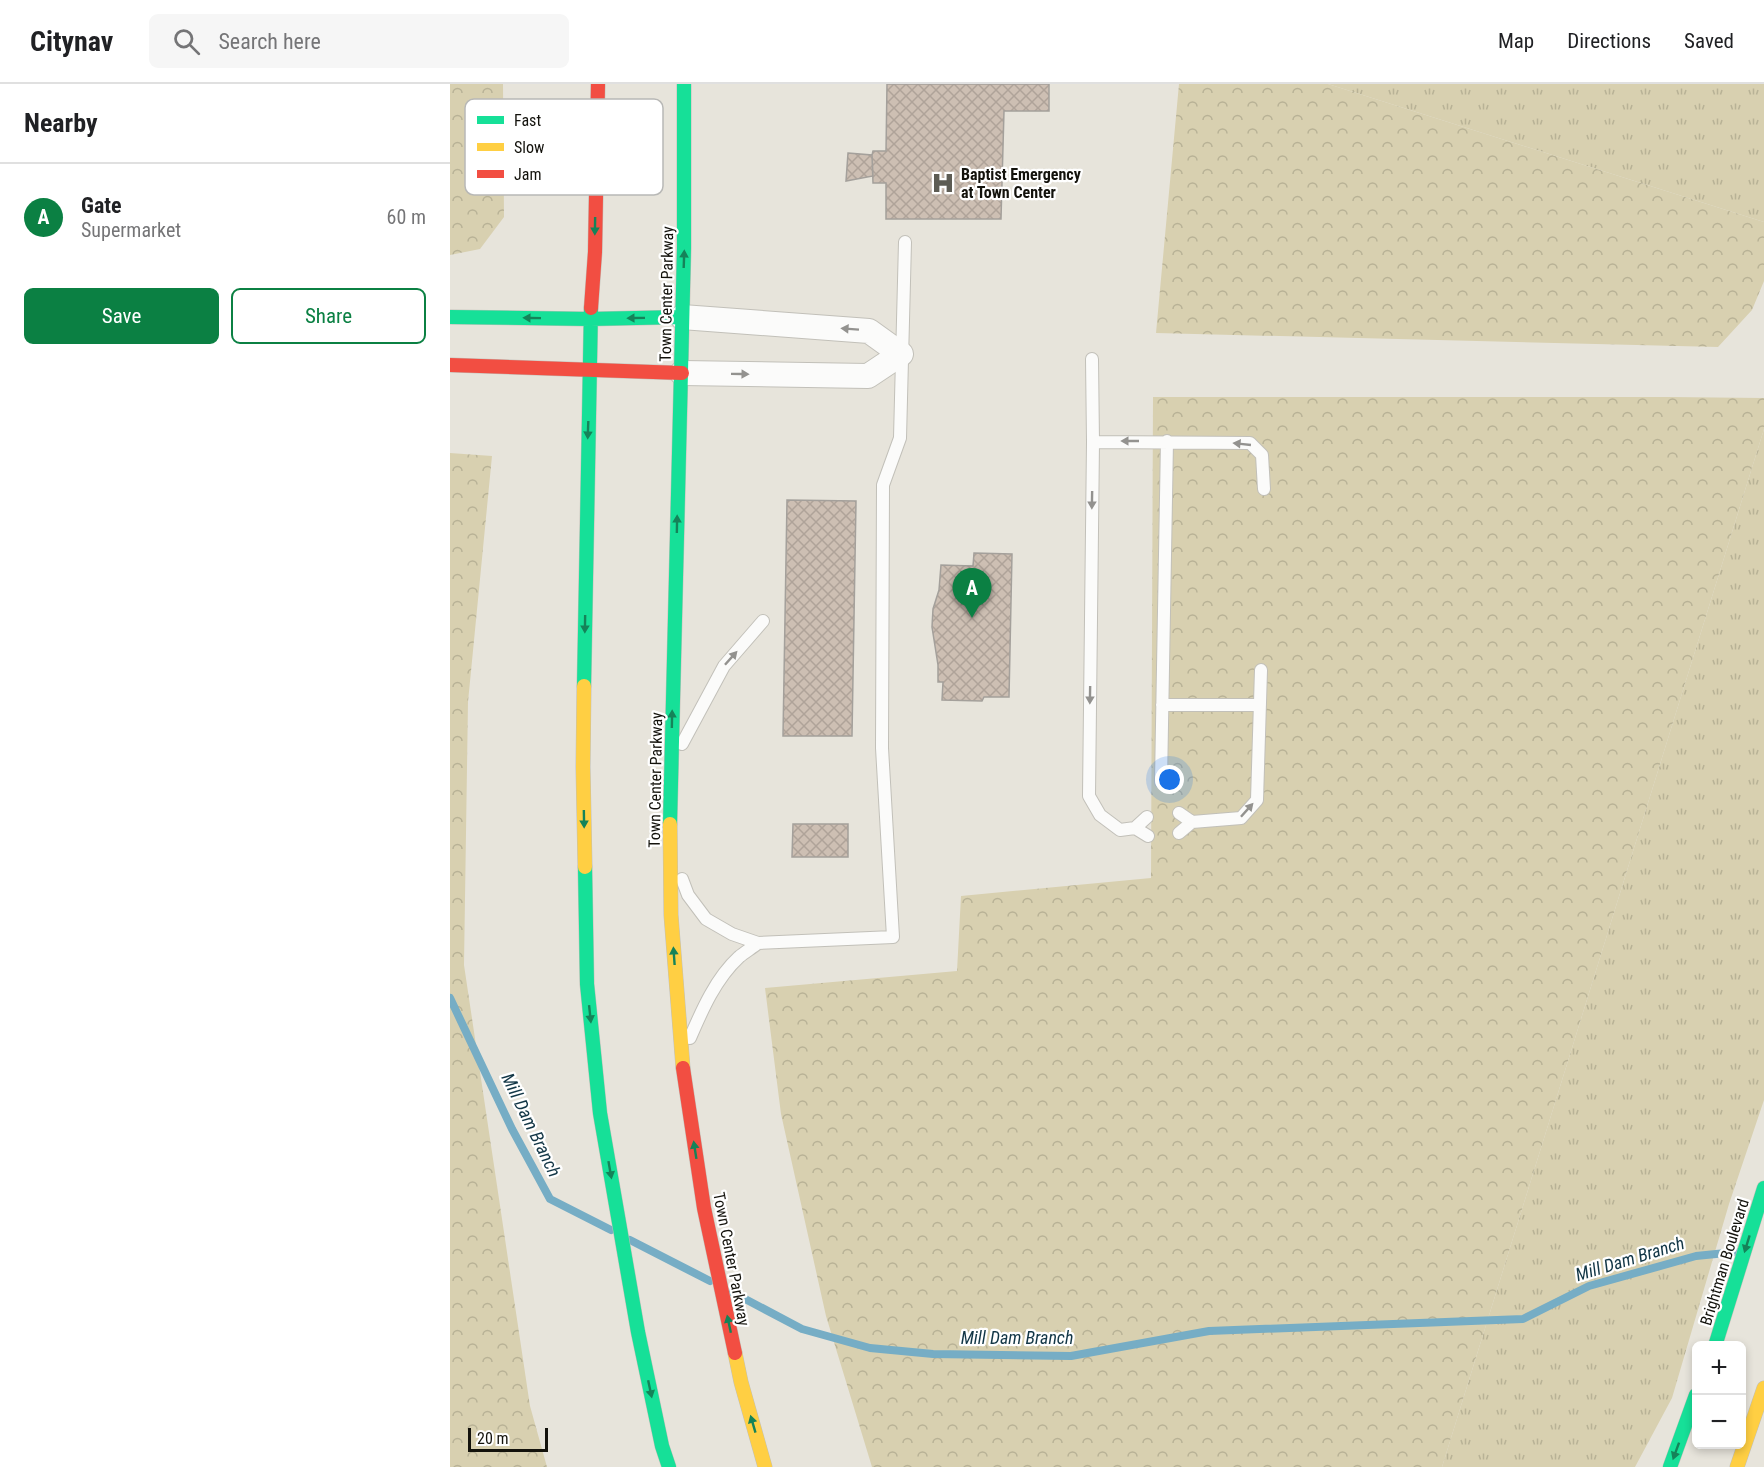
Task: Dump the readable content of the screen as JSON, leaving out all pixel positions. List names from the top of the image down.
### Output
{
  "streets": {
    "main road": ["Town Center Parkway", "Brightman Boulevard"]
  },
  "one_way": ["Brightman Boulevard"],
  "water": ["Mill Dam Branch"],
  "places": {
    "hospital": ["Baptist Emergency at Town Center"]
  },
  "legend": ["Fast", "Slow", "Jam"],
  "scale_bar": "20 m",
  "page": {
    "header": "Citynav",
    "search": "Search here",
    "nav": ["Map", "Directions", "Saved"],
    "heading": "Nearby",
    "list": [
      {
        "mark": "A",
        "name": "Gate",
        "note": "Supermarket",
        "value": "60 m"
      }
    ],
    "buttons": ["Save", "Share"],
    "pins": "A",
    "map_buttons": ["+", "−"],
    "scale": "20 m"
  }
}
